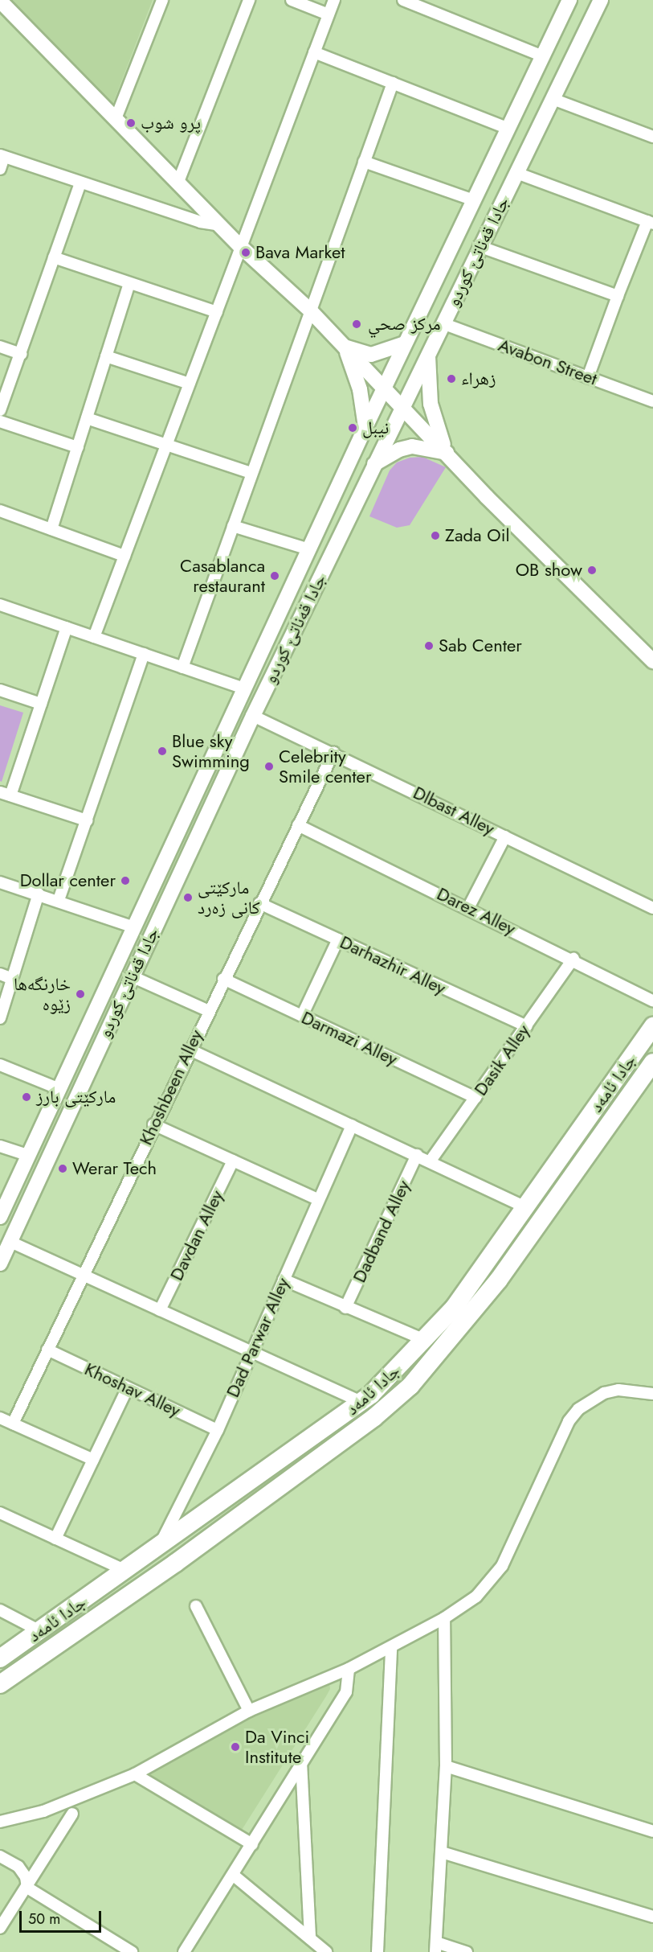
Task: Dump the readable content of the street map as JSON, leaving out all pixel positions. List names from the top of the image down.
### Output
{
  "streets": {
    "main road": ["جادا ئامەد"],
    "street": [
      "جادا قەناتێ کوردو",
      "Avabon Street",
      "Dlbast Alley",
      "Darez Alley",
      "Darhazhir Alley",
      "Darmazi Alley",
      "Dasik Alley",
      "Khoshbeen Alley",
      "Dadband Alley",
      "Davdan Alley",
      "Dad Parwar Alley",
      "Khoshav Alley"
    ]
  },
  "crossings": [
    ["جادا قەناتێ کوردو", "Avabon Street"],
    ["جادا قەناتێ کوردو", "Dlbast Alley"],
    ["Dlbast Alley", "Khoshbeen Alley"],
    ["Darez Alley", "Dasik Alley"],
    ["Darez Alley", "Khoshbeen Alley"],
    ["Darhazhir Alley", "Dasik Alley"],
    ["Darhazhir Alley", "Khoshbeen Alley"],
    ["Darmazi Alley", "Dasik Alley"],
    ["Darmazi Alley", "Khoshbeen Alley"],
    ["جادا ئامەد", "Dad Parwar Alley"],
    ["Khoshbeen Alley", "Khoshav Alley"],
    ["Dad Parwar Alley", "Khoshav Alley"]
  ],
  "places": [
    "پرو شوب",
    "Bava Market",
    "مركز صحي",
    "زهراء",
    "نيبل",
    "Zada Oil",
    "OB show",
    "Casablanca restaurant",
    "Sab Center",
    "Blue sky Swimming",
    "Celebrity Smile center",
    "Dollar center",
    "مارکێتی کانی زەرد",
    "خارنگەها زێوە",
    "مارکێتی بارز",
    "Werar Tech",
    "Da Vinci Institute"
  ],
  "scale_bar": "50 m"
}
